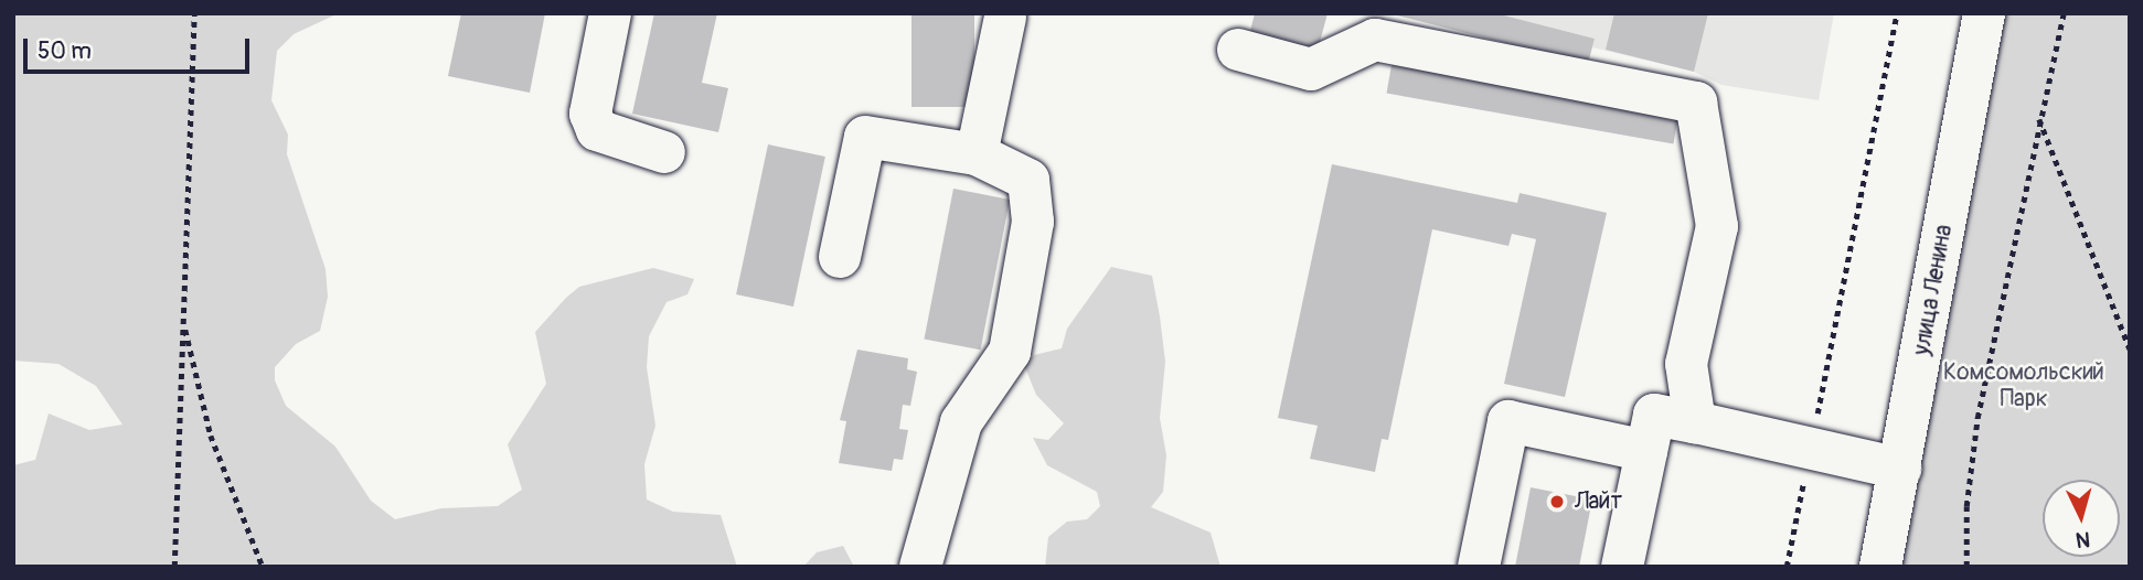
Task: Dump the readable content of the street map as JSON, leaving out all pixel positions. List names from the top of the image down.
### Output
{
  "streets": {
    "main road": ["улица Ленина"]
  },
  "parks": ["Комсомольский Парк"],
  "places": ["Лайт"],
  "scale_bar": "50 m",
  "north": "bottom"
}
